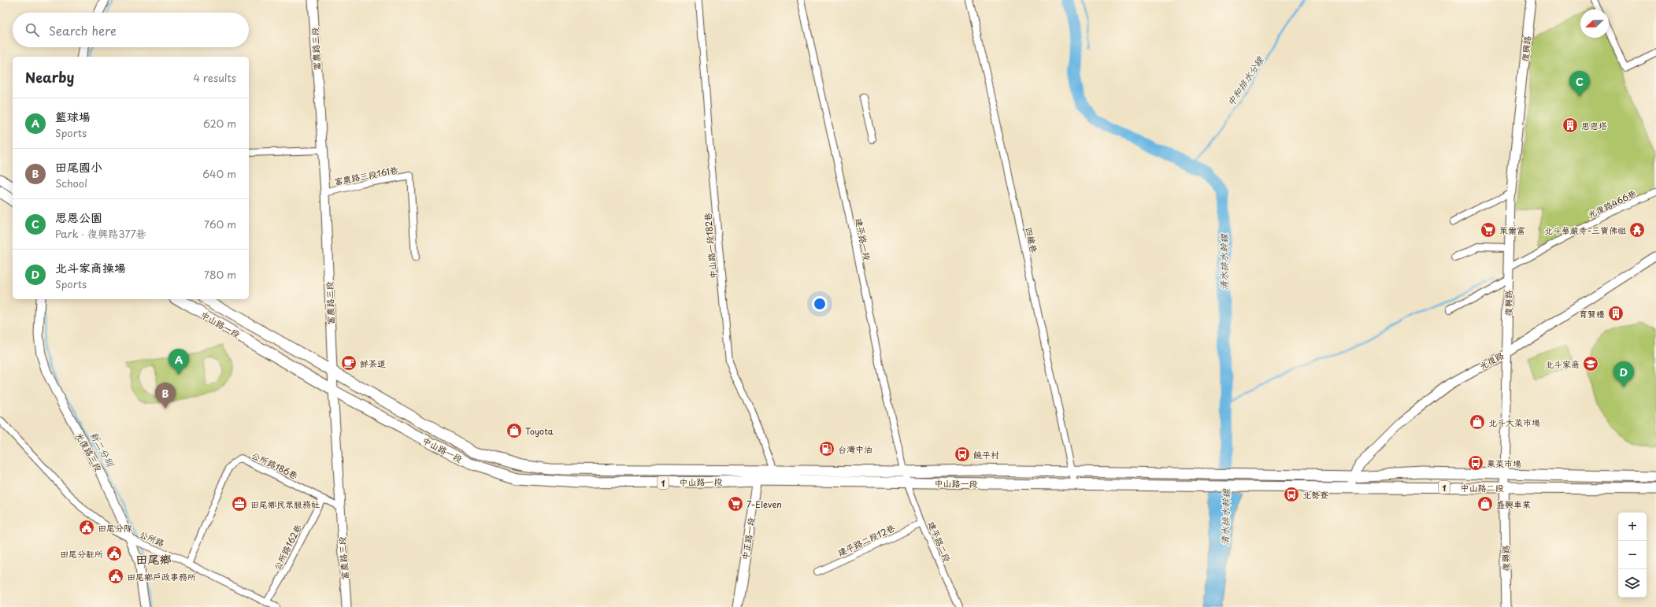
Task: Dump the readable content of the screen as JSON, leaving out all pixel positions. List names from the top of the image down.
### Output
{
  "streets": {
    "main road": ["中山路一段", "1", "中山路二段"],
    "street": [
      "富農路三段",
      "復興路",
      "富農路三段161巷",
      "光復路466巷",
      "建平路一段",
      "四維巷",
      "中山路一段182巷",
      "光復路",
      "光復路三段",
      "公所路186巷",
      "公所路",
      "中正路一段",
      "建平路二段12巷",
      "建平路二段",
      "公所路162巷"
    ]
  },
  "crossings": [
    ["富農路三段", "富農路三段161巷"],
    ["富農路三段", "中山路一段"],
    ["富農路三段", "公所路186巷"],
    ["復興路", "光復路466巷"],
    ["復興路", "光復路"],
    ["復興路", "中山路二段"],
    ["建平路一段", "中山路一段"],
    ["建平路一段", "建平路二段"],
    ["四維巷", "中山路一段"],
    ["中山路一段182巷", "中山路一段"],
    ["中山路一段", "中山路二段"],
    ["中山路一段", "中正路一段"],
    ["中山路一段", "建平路二段"],
    ["光復路", "中山路二段"],
    ["光復路三段", "公所路"],
    ["公所路186巷", "公所路"],
    ["公所路186巷", "公所路162巷"],
    ["公所路", "公所路162巷"],
    ["建平路二段12巷", "建平路二段"]
  ],
  "districts": ["田尾鄉"],
  "water": ["中和排水分線", "清水排水幹線", "新二分圳"],
  "places": {
    "building": ["思恩塔", "育賢樓"],
    "supermarket": ["萊爾富", "7-Eleven"],
    "temple": ["北斗華嚴寺-三寶佛祖"],
    "cafe": ["鮮茶道"],
    "school or university": ["北斗家商"],
    "shop": ["北斗大菜市場", "Toyota", "盛興車業"],
    "fuel station": ["台灣中油"],
    "bus stop": ["饒平村", "菓菜市場", "北勢寮"],
    "office": ["田尾鄉民眾服務社"],
    "public building": ["田尾分隊", "田尾分駐所", "田尾鄉戶政事務所"]
  },
  "north": "left",
  "page": {
    "search": "Search here",
    "heading": ["Nearby", "4 results"],
    "pins": [
      "C",
      "A",
      "D",
      "B"
    ],
    "list": [
      {
        "mark": "A",
        "name": "籃球場",
        "note": "Sports",
        "value": "620 m"
      },
      {
        "mark": "B",
        "name": "田尾國小",
        "note": "School",
        "value": "640 m"
      },
      {
        "mark": "C",
        "name": "思恩公園",
        "note": "Park · 復興路377巷",
        "value": "760 m"
      },
      {
        "mark": "D",
        "name": "北斗家商操場",
        "note": "Sports",
        "value": "780 m"
      }
    ],
    "map_buttons": ["+", "−"]
  }
}
